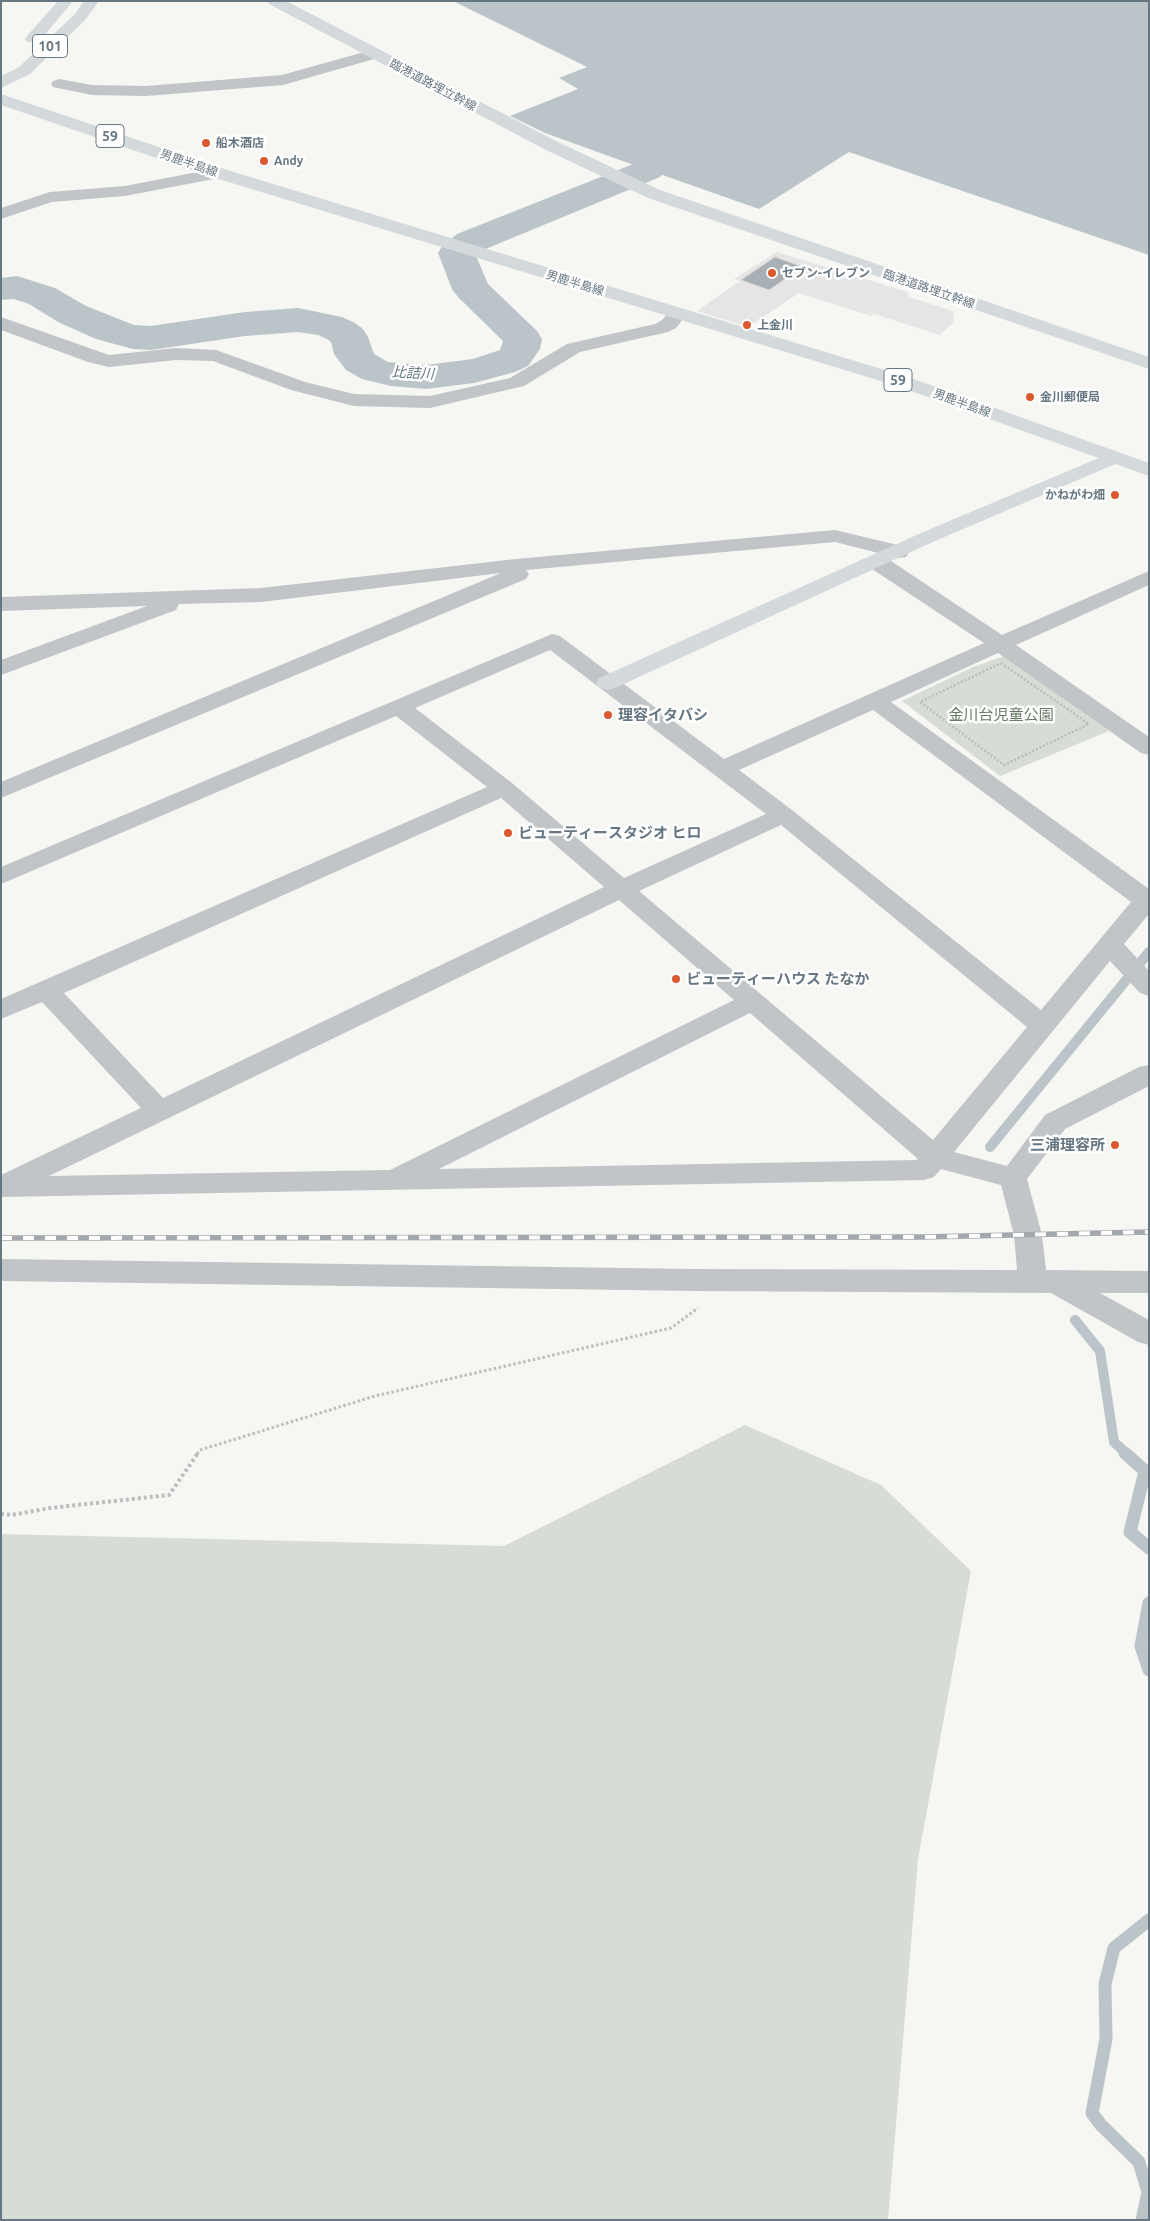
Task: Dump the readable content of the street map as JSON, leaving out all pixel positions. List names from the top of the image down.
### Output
{
  "streets": {
    "main road": [
      "101",
      "臨港道路埋立幹線",
      "59",
      "男鹿半島線"
    ]
  },
  "water": ["比詰川"],
  "parks": ["金川台児童公園"],
  "places": [
    "船木酒店",
    "Andy",
    "セブン-イレブン",
    "上金川",
    "金川郵便局",
    "かねがわ畑",
    "理容イタバシ",
    "ビューティースタジオ ヒロ",
    "ビューティーハウス たなか",
    "三浦理容所"
  ]
}
